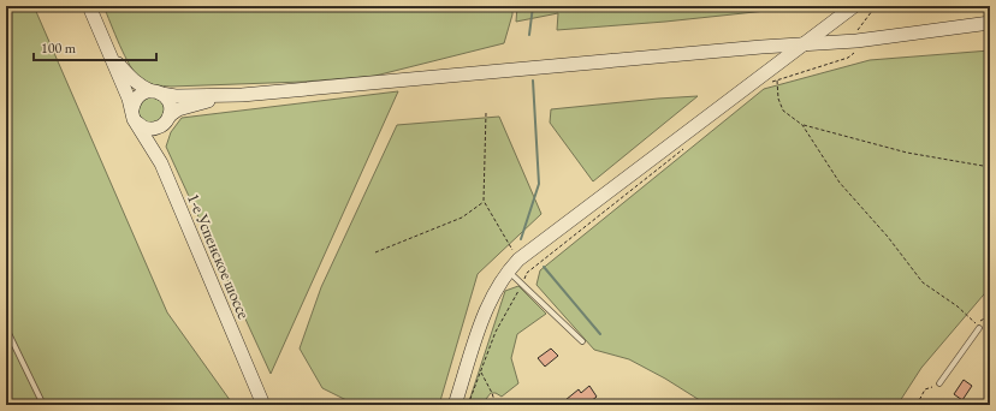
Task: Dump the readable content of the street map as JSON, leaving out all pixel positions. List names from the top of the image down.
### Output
{
  "streets": {
    "main road": ["1-е Успенское шоссе"]
  },
  "scale_bar": "100 m"
}
